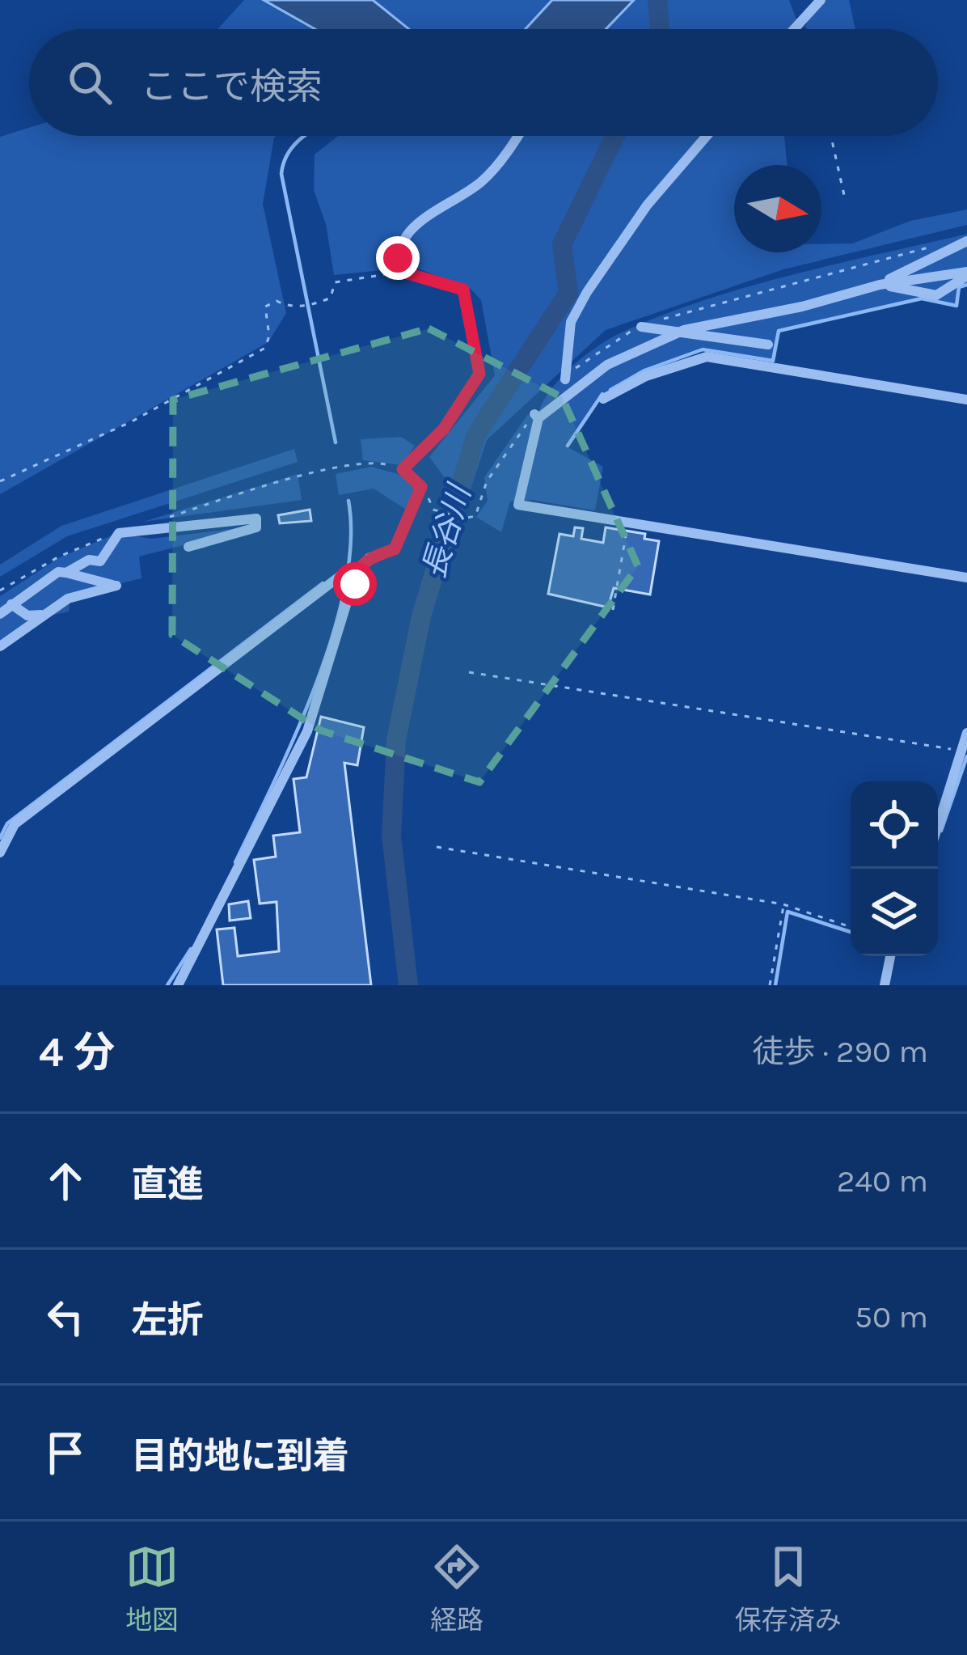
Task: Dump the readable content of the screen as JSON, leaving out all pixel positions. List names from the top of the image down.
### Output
{
  "water": ["長谷川"],
  "north": "right",
  "page": {
    "search": "ここで検索",
    "heading": ["4 分", "徒歩 · 290 m"],
    "list": [
      ["直進", "240 m"],
      ["左折", "50 m"],
      "目的地に到着"
    ],
    "nav": ["地図", "経路", "保存済み"]
  }
}
